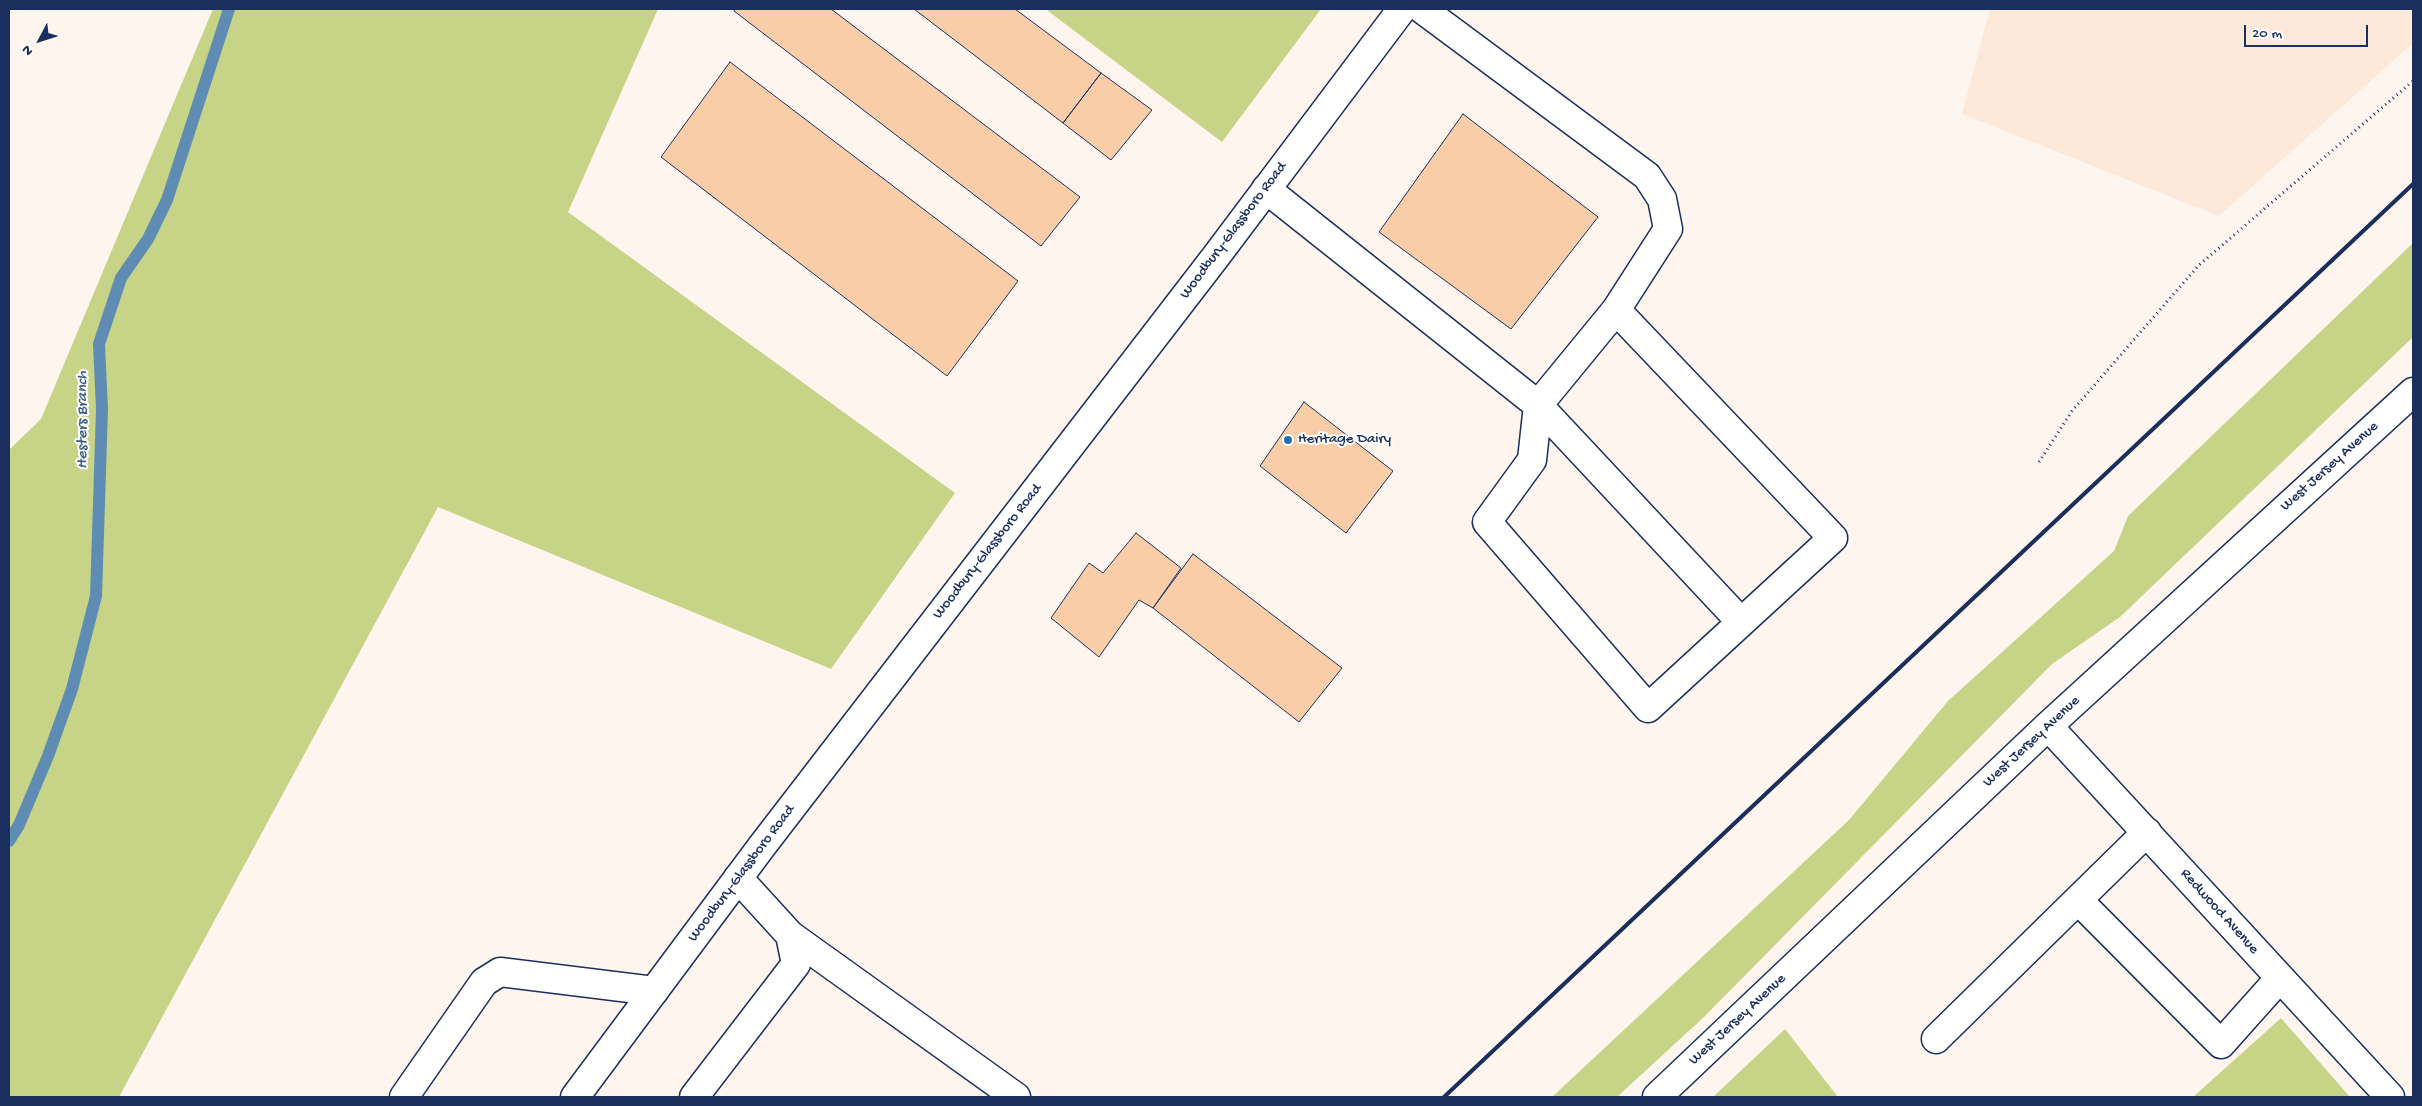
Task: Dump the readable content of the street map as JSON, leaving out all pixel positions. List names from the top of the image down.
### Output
{
  "streets": {
    "street": ["Woodbury-Glassboro Road", "West Jersey Avenue", "Redwood Avenue"]
  },
  "crossings": [
    ["West Jersey Avenue", "Redwood Avenue"]
  ],
  "water": ["Hesters Branch"],
  "places": ["Heritage Dairy"],
  "scale_bar": "20 m",
  "north": "bottom left"
}
